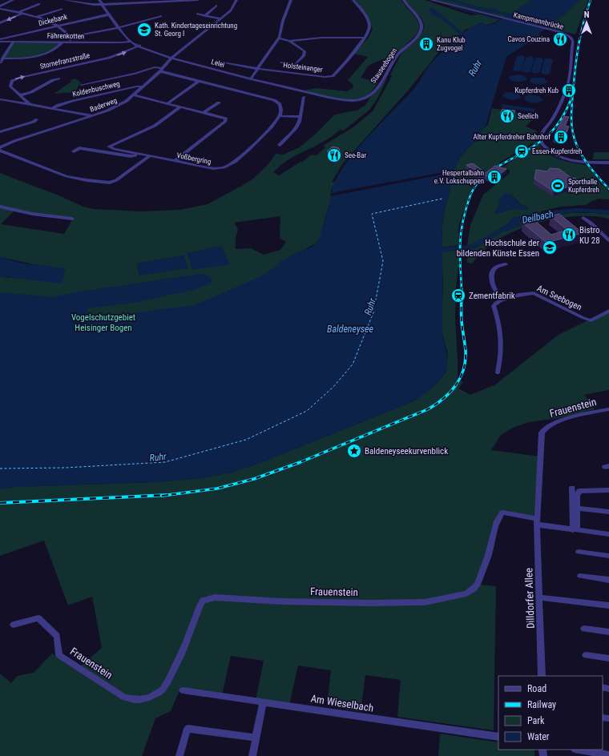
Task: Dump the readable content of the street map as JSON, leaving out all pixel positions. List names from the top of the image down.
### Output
{
  "streets": {
    "street": [
      "Dickebank",
      "Kampmannbrücke",
      "Fährenkotten",
      "Stornefranzstraße",
      "Lelei",
      "Stauseebogen",
      "Holsteinanger",
      "Koldenbuschweg",
      "Baderweg",
      "Voßbergring",
      "Am Seebogen",
      "Frauenstein",
      "Dilldorfer Allee",
      "Am Wieselbach"
    ]
  },
  "crossings": [
    ["Dickebank", "Lelei"],
    ["Fährenkotten", "Lelei"],
    ["Stornefranzstraße", "Lelei"],
    ["Lelei", "Stauseebogen"],
    ["Lelei", "Baderweg"],
    ["Koldenbuschweg", "Baderweg"],
    ["Frauenstein", "Dilldorfer Allee"]
  ],
  "water": ["Ruhr", "Deilbach", "Baldeneysee"],
  "parks": ["Vogelschutzgebiet Heisinger Bogen"],
  "places": {
    "school or university": ["Kath. Kindertageseinrichtung St. Georg I", "Hochschule der bildenden Künste Essen"],
    "restaurant": [
      "Cavos Couzina",
      "Seelich",
      "See-Bar",
      "Bistro KU 28"
    ],
    "building": [
      "Kanu Klub Zugvogel",
      "Kupferdreh Kub",
      "Alter Kupferdreher Bahnhof",
      "Hespertalbahn e.V. Lokschuppen"
    ],
    "station": ["Essen-Kupferdreh", "Zementfabrik"],
    "sports": ["Sporthalle Kupferdreh"],
    "place": ["Baldeneyseekurvenblick"]
  },
  "legend": [
    "Road",
    "Railway",
    "Park",
    "Water"
  ],
  "north": "top"
}
